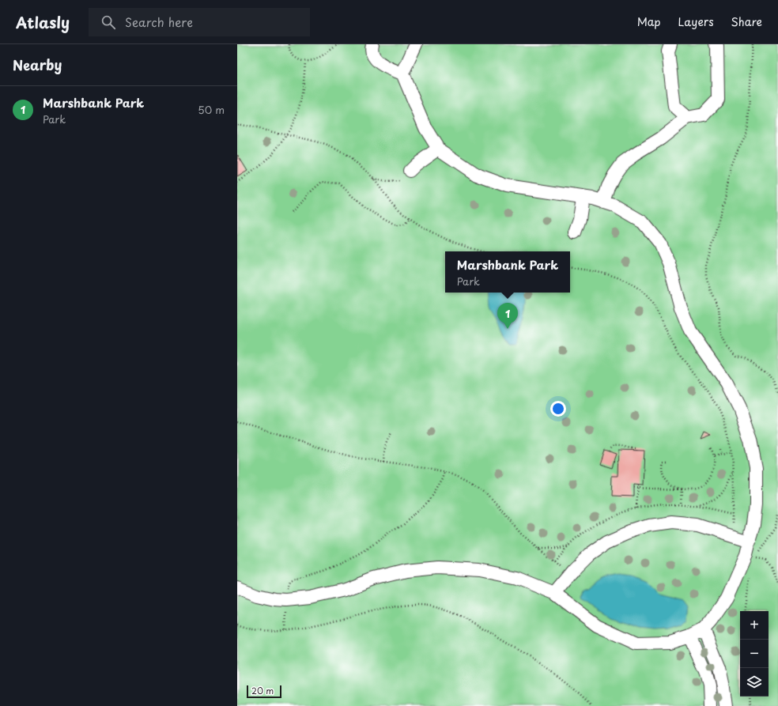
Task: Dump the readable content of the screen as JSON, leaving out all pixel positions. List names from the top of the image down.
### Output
{
  "scale_bar": "20 m",
  "page": {
    "header": "Atlasly",
    "search": "Search here",
    "nav": ["Map", "Layers", "Share"],
    "heading": "Nearby",
    "list": [
      {
        "mark": "1",
        "name": "Marshbank Park",
        "note": "Park",
        "value": "50 m"
      }
    ],
    "popup": ["Marshbank Park", "Park"],
    "pins": "1",
    "map_buttons": ["+", "−"],
    "scale": "20 m"
  }
}
